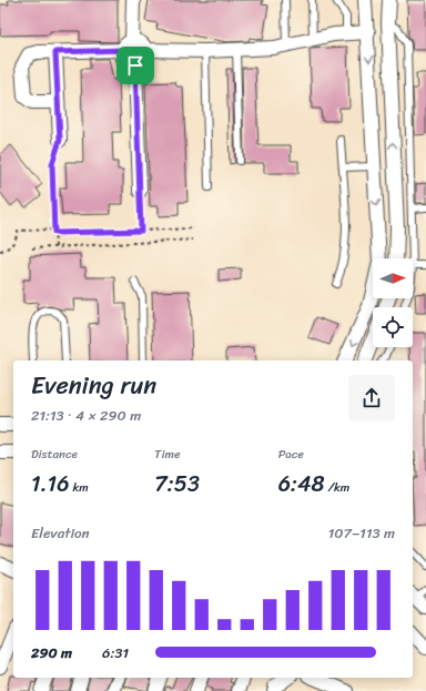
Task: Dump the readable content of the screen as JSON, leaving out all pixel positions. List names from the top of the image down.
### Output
{
  "north": "right",
  "page": {
    "heading": ["Evening run", "21:13 · 4 × 290 m"],
    "stats": [
      ["Distance", "1.16 km"],
      ["Time", "7:53"],
      ["Pace", "6:48 /km"]
    ],
    "chart": ["Elevation", "107–113 m"],
    "list": [
      {
        "name": "290 m",
        "note": "6:31"
      }
    ]
  }
}
